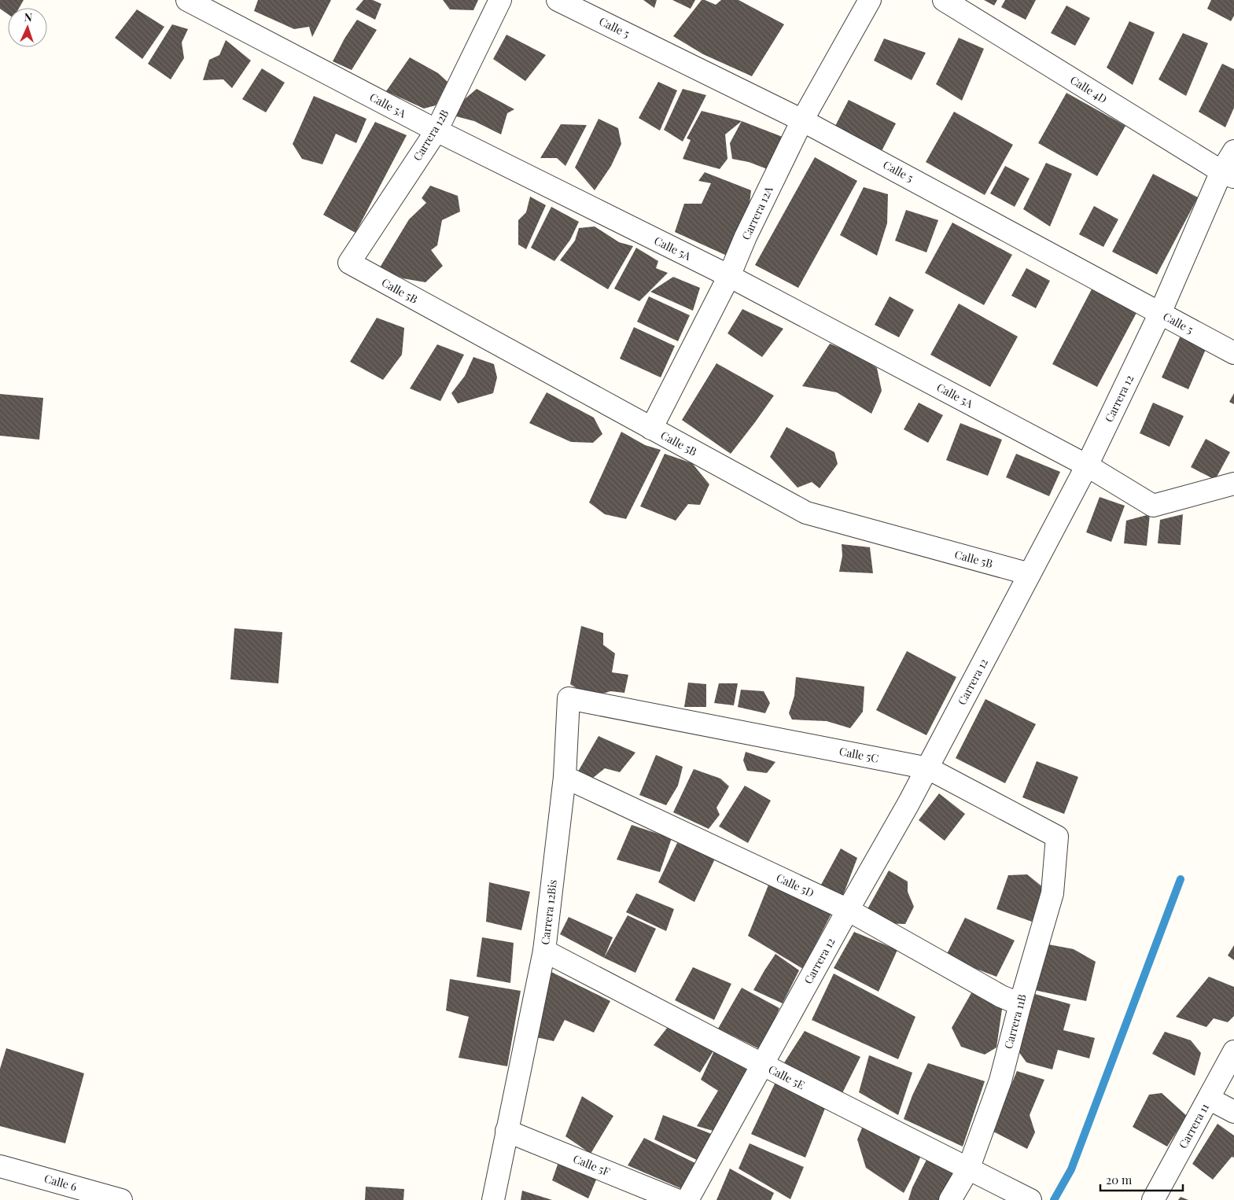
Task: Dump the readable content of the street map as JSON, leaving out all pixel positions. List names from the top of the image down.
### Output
{
  "streets": {
    "street": [
      "Calle 5",
      "Calle 4D",
      "Calle 5A",
      "Carrera 12B",
      "Carrera 12A",
      "Calle 5B",
      "Carrera 12",
      "Calle 5C",
      "Calle 5D",
      "Carrera 12Bis",
      "Carrera 11B",
      "Calle 5E",
      "Carrera 11",
      "Calle 5F",
      "Calle 6"
    ]
  },
  "crossings": [
    ["Calle 5", "Carrera 12A"],
    ["Calle 5", "Carrera 12"],
    ["Calle 4D", "Carrera 12"],
    ["Calle 5A", "Carrera 12B"],
    ["Calle 5A", "Carrera 12A"],
    ["Calle 5A", "Carrera 12"],
    ["Carrera 12B", "Calle 5B"],
    ["Carrera 12A", "Calle 5B"],
    ["Calle 5B", "Carrera 12"],
    ["Carrera 12", "Calle 5C"],
    ["Carrera 12", "Calle 5D"],
    ["Carrera 12", "Calle 5E"],
    ["Calle 5C", "Carrera 12Bis"],
    ["Calle 5C", "Carrera 11B"],
    ["Calle 5D", "Carrera 12Bis"],
    ["Calle 5D", "Carrera 11B"],
    ["Carrera 12Bis", "Calle 5E"],
    ["Carrera 12Bis", "Calle 5F"],
    ["Carrera 11B", "Calle 5E"]
  ],
  "scale_bar": "20 m",
  "north": "top"
}
